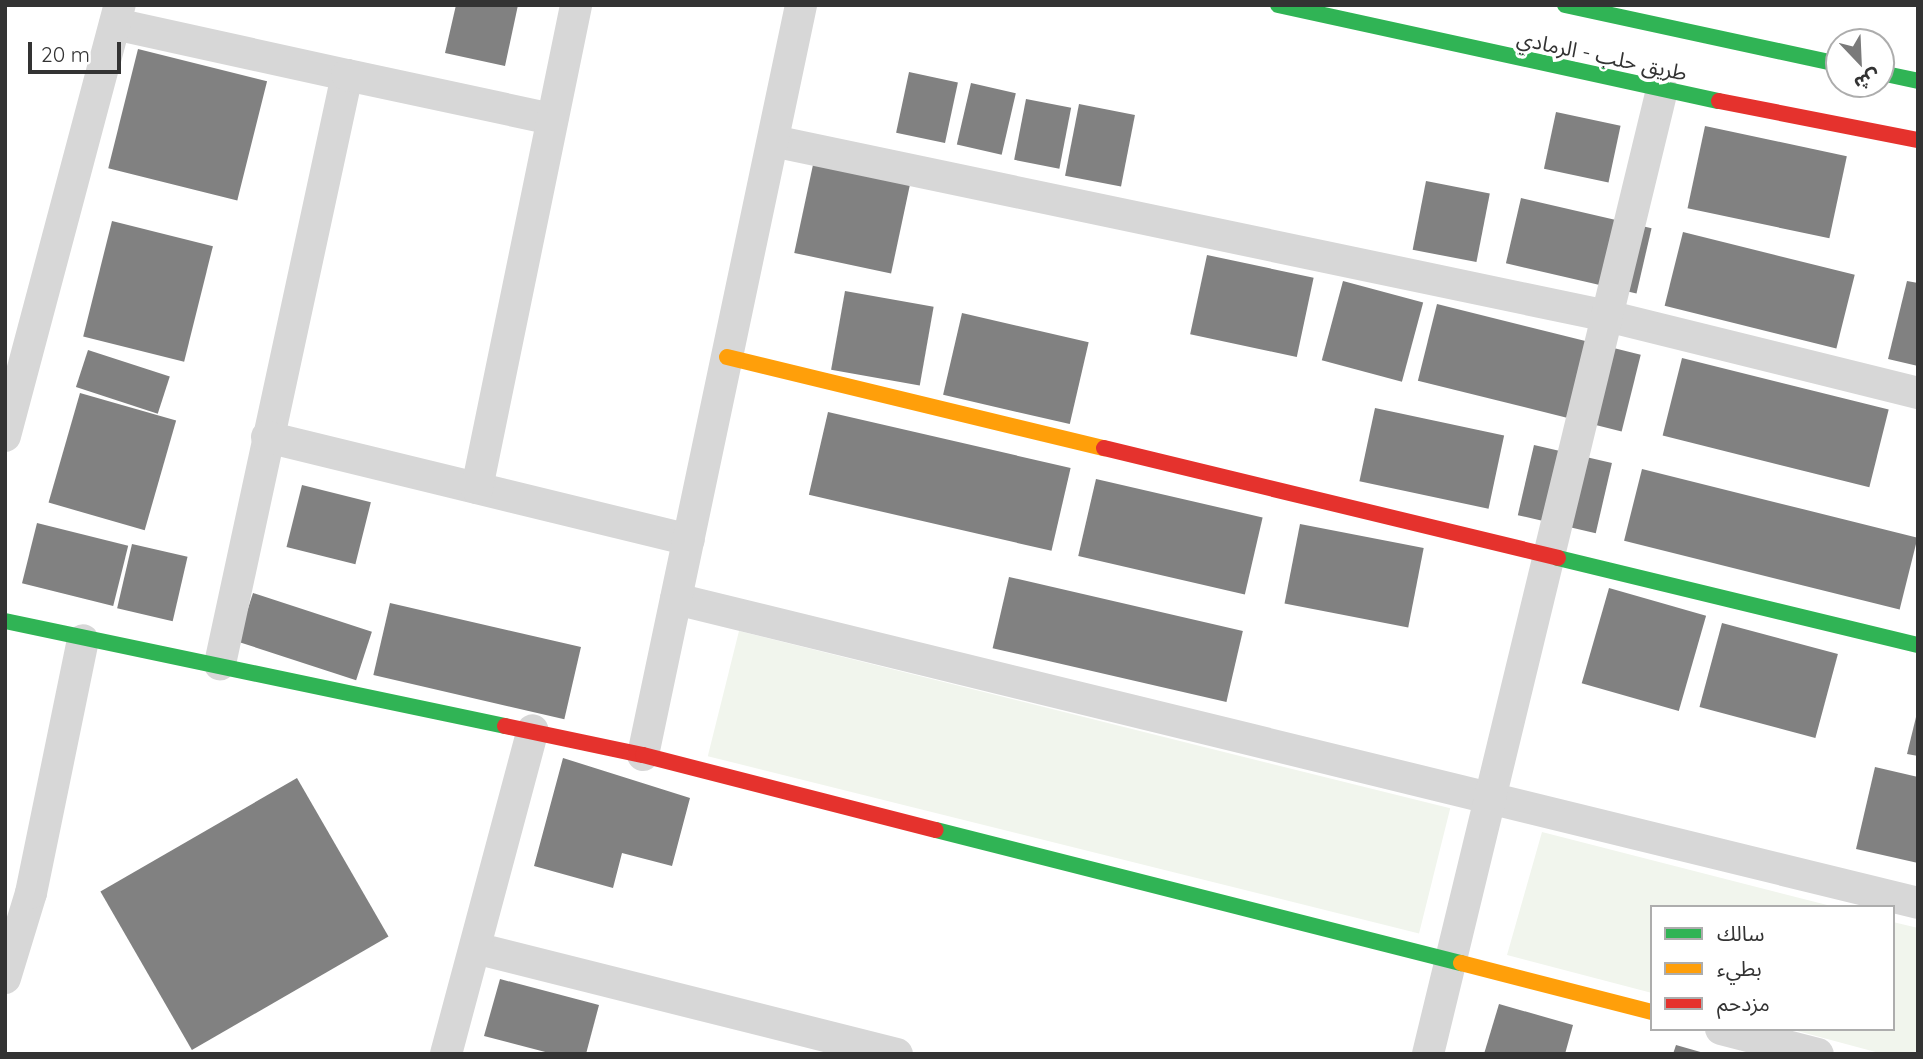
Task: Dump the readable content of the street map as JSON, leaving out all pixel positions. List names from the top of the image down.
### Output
{
  "streets": {
    "main road": ["طريق حلب - الرمادي"]
  },
  "legend": ["سالك", "بطيء", "مزدحم"],
  "scale_bar": "20 m",
  "north": "bottom right"
}
